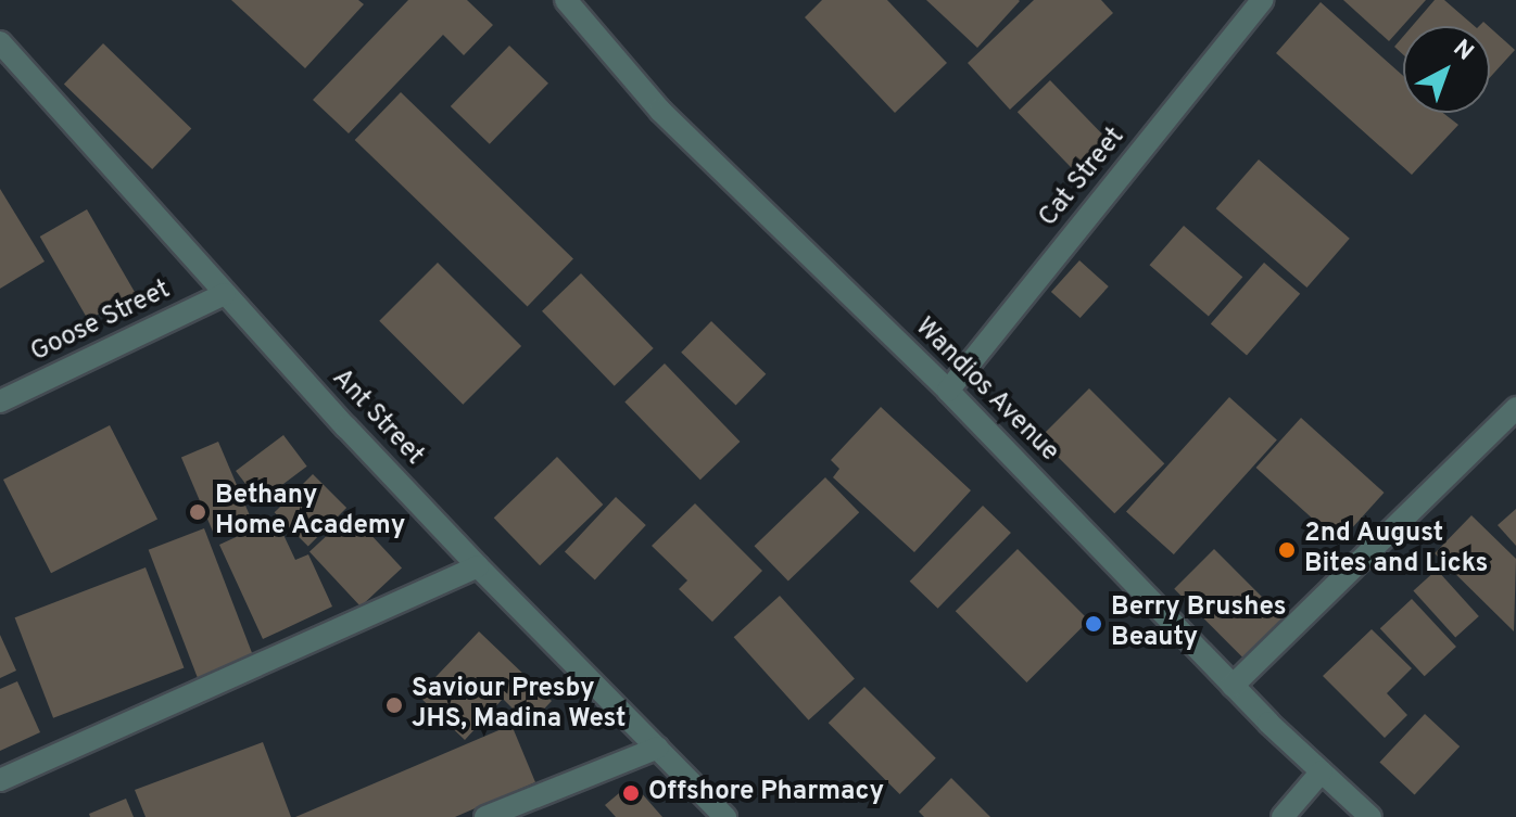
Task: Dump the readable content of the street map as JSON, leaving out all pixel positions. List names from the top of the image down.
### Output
{
  "streets": {
    "street": [
      "Cat Street",
      "Goose Street",
      "Wandios Avenue",
      "Ant Street"
    ]
  },
  "crossings": [
    ["Cat Street", "Wandios Avenue"],
    ["Goose Street", "Ant Street"]
  ],
  "places": [
    "Bethany Home Academy",
    "2nd August Bites and Licks",
    "Berry Brushes Beauty",
    "Saviour Presby JHS, Madina West",
    "Offshore Pharmacy"
  ],
  "north": "top right"
}
